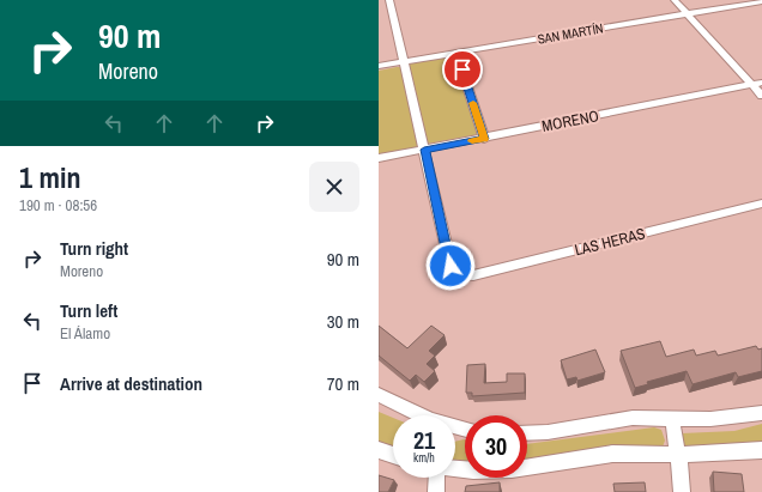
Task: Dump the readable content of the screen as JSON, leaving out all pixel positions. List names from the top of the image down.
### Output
{
  "streets": {
    "street": ["SAN MARTÍN", "MORENO", "LAS HERAS"]
  },
  "crossings": [
    ["MORENO", "LAS HERAS"]
  ],
  "page": {
    "turn": ["90 m", "Moreno"],
    "heading": ["1 min", "190 m · 08:56"],
    "list": [
      {
        "name": "Turn right",
        "note": "Moreno",
        "value": "90 m"
      },
      {
        "name": "Turn left",
        "note": "El Álamo",
        "value": "30 m"
      },
      {
        "name": "Arrive at destination",
        "value": "70 m"
      }
    ],
    "speed": "21 km/h",
    "limit": "30"
  }
}
